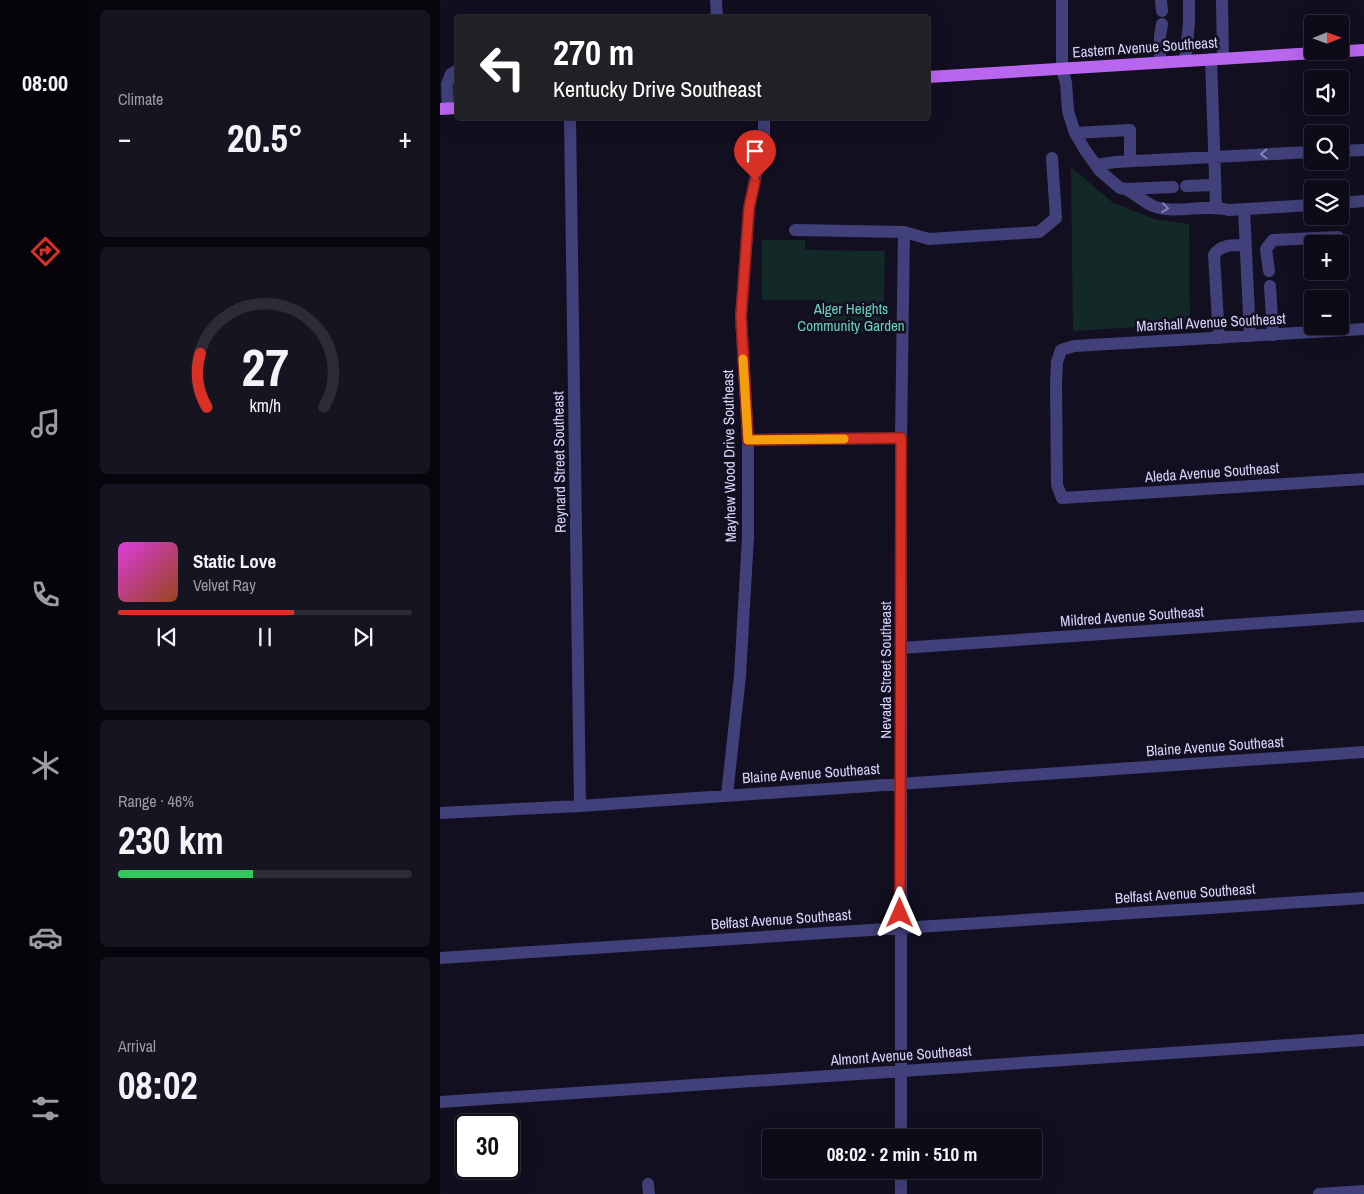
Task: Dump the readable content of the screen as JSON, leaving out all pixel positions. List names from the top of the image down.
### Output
{
  "streets": {
    "main road": ["Eastern Avenue Southeast"],
    "street": [
      "Marshall Avenue Southeast",
      "Mayhew Wood Drive Southeast",
      "Reynard Street Southeast",
      "Aleda Avenue Southeast",
      "Mildred Avenue Southeast",
      "Nevada Street Southeast",
      "Blaine Avenue Southeast",
      "Belfast Avenue Southeast",
      "Almont Avenue Southeast"
    ]
  },
  "crossings": [
    ["Marshall Avenue Southeast", "Aleda Avenue Southeast"],
    ["Mayhew Wood Drive Southeast", "Blaine Avenue Southeast"],
    ["Reynard Street Southeast", "Blaine Avenue Southeast"],
    ["Mildred Avenue Southeast", "Nevada Street Southeast"],
    ["Nevada Street Southeast", "Blaine Avenue Southeast"],
    ["Nevada Street Southeast", "Belfast Avenue Southeast"],
    ["Nevada Street Southeast", "Almont Avenue Southeast"]
  ],
  "parks": ["Alger Heights Community Garden"],
  "north": "right",
  "page": {
    "tabs": "08:00",
    "tile": [
      "Climate",
      ["Range · 46%", "230 km"],
      ["Arrival", "08:02"]
    ],
    "map_buttons": ["+", "−"],
    "turn": ["270 m", "Kentucky Drive Southeast"],
    "heat": ["−", "20.5°", "+"],
    "song": ["Static Love", "Velvet Ray"],
    "limit": "30",
    "trip": "08:02 · 2 min · 510 m",
    "gauge": ["27", "km/h"]
  }
}
